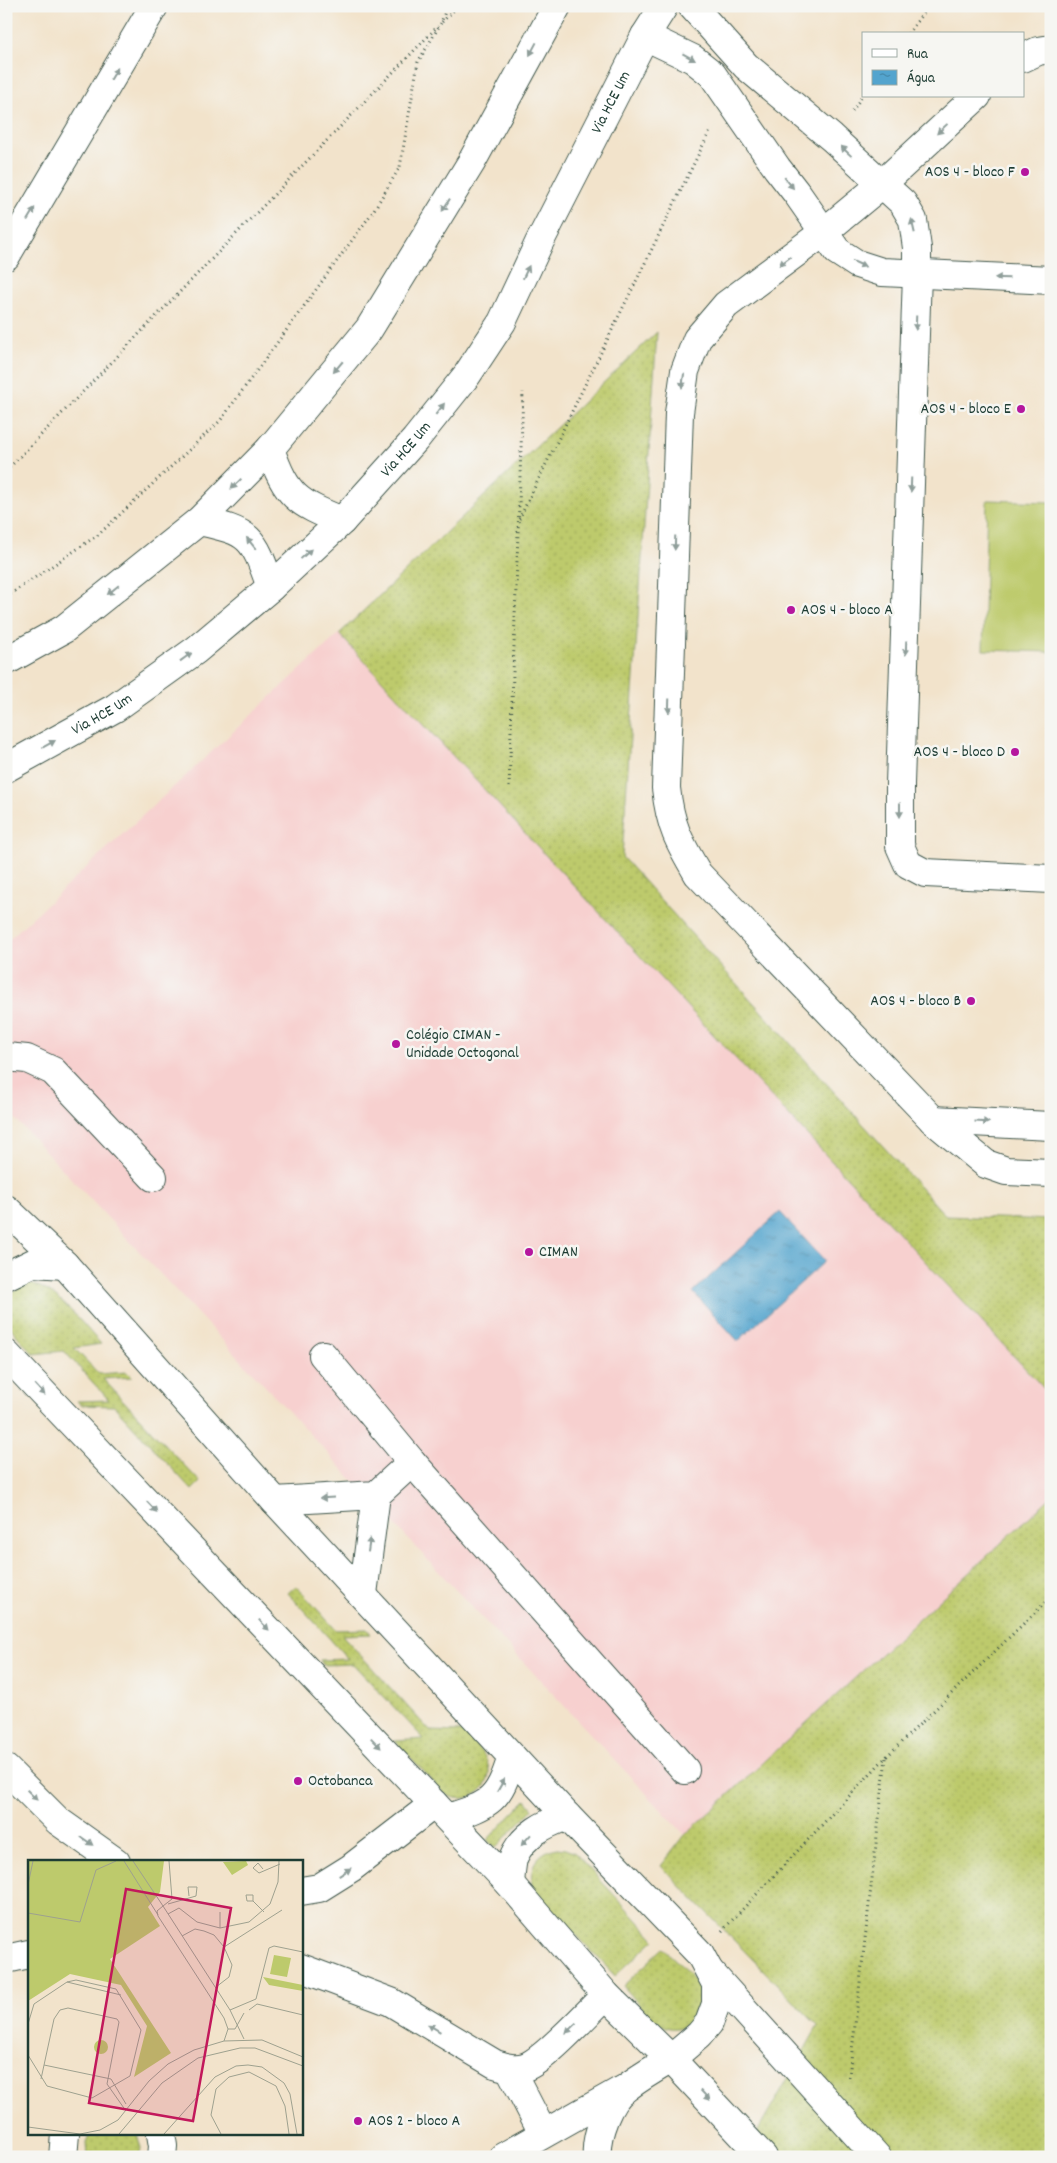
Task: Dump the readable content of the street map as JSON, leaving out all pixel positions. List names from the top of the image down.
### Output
{
  "streets": {
    "street": ["Via HCE Um"]
  },
  "places": [
    "AOS 4 - bloco F",
    "AOS 4 - bloco E",
    "AOS 4 - bloco A",
    "AOS 4 - bloco D",
    "AOS 4 - bloco B",
    "Colégio CIMAN - Unidade Octogonal",
    "CIMAN",
    "Octobanca",
    "AOS 2 - bloco A"
  ],
  "legend": ["Rua", "Água"]
}
